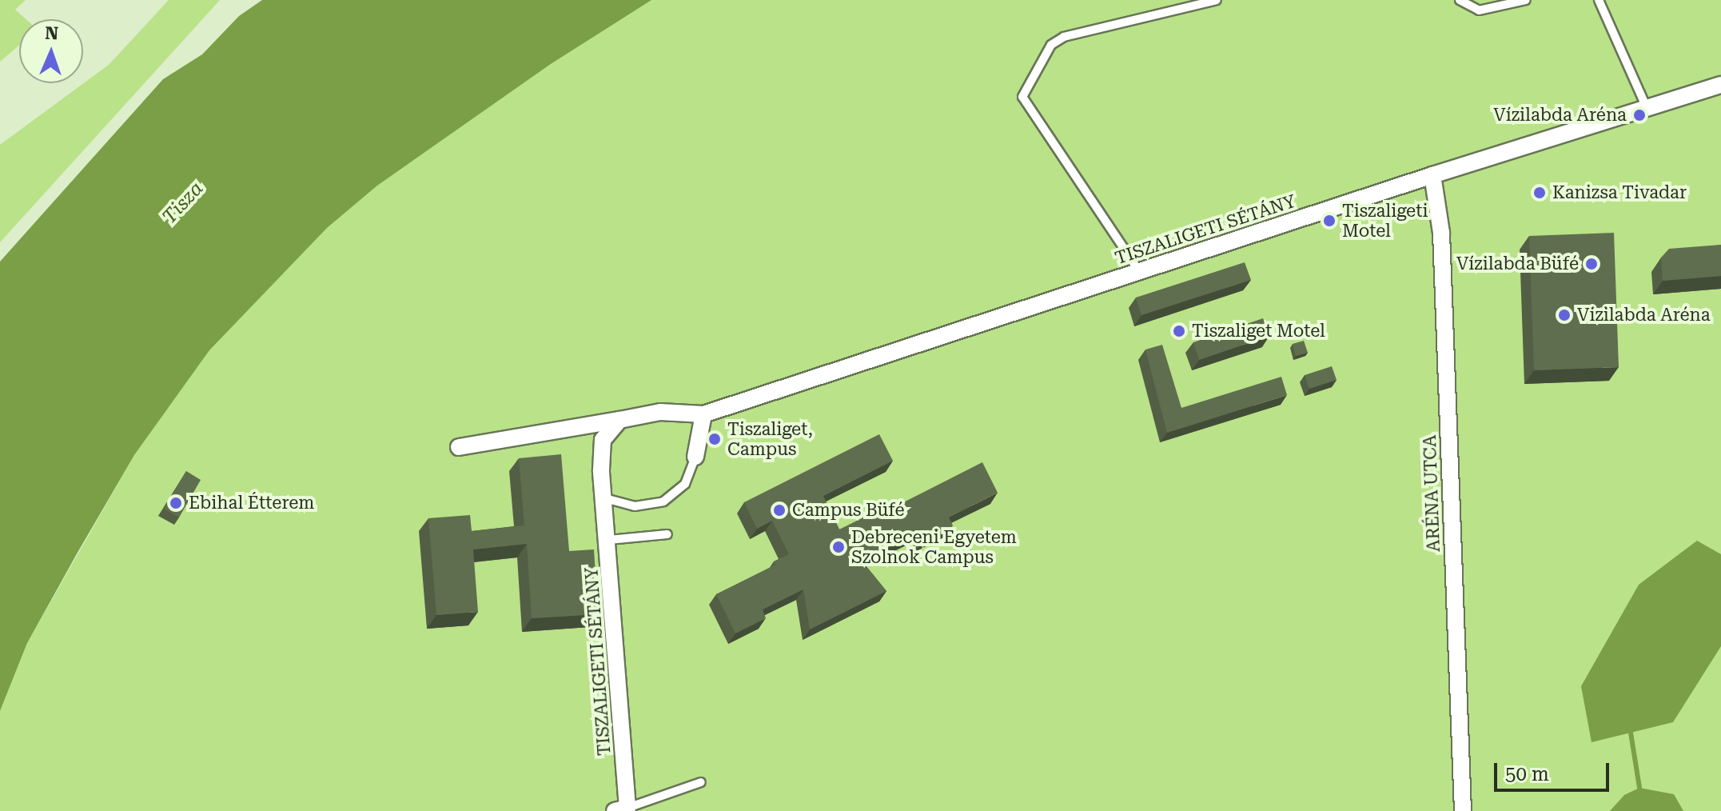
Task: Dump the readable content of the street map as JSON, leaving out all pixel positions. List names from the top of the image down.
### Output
{
  "streets": {
    "street": ["TISZALIGETI SÉTÁNY", "ARÉNA UTCA"]
  },
  "crossings": [
    ["TISZALIGETI SÉTÁNY", "ARÉNA UTCA"]
  ],
  "water": ["Tisza"],
  "places": [
    "Vízilabda Aréna",
    "Kanizsa Tivadar",
    "Tiszaligeti Motel",
    "Vízilabda Büfé",
    "Vizilabda Aréna",
    "Tiszaliget Motel",
    "Tiszaliget, Campus",
    "Ebihal Étterem",
    "Campus Büfé",
    "Debreceni Egyetem Szolnok Campus"
  ],
  "scale_bar": "50 m",
  "north": "top"
}
